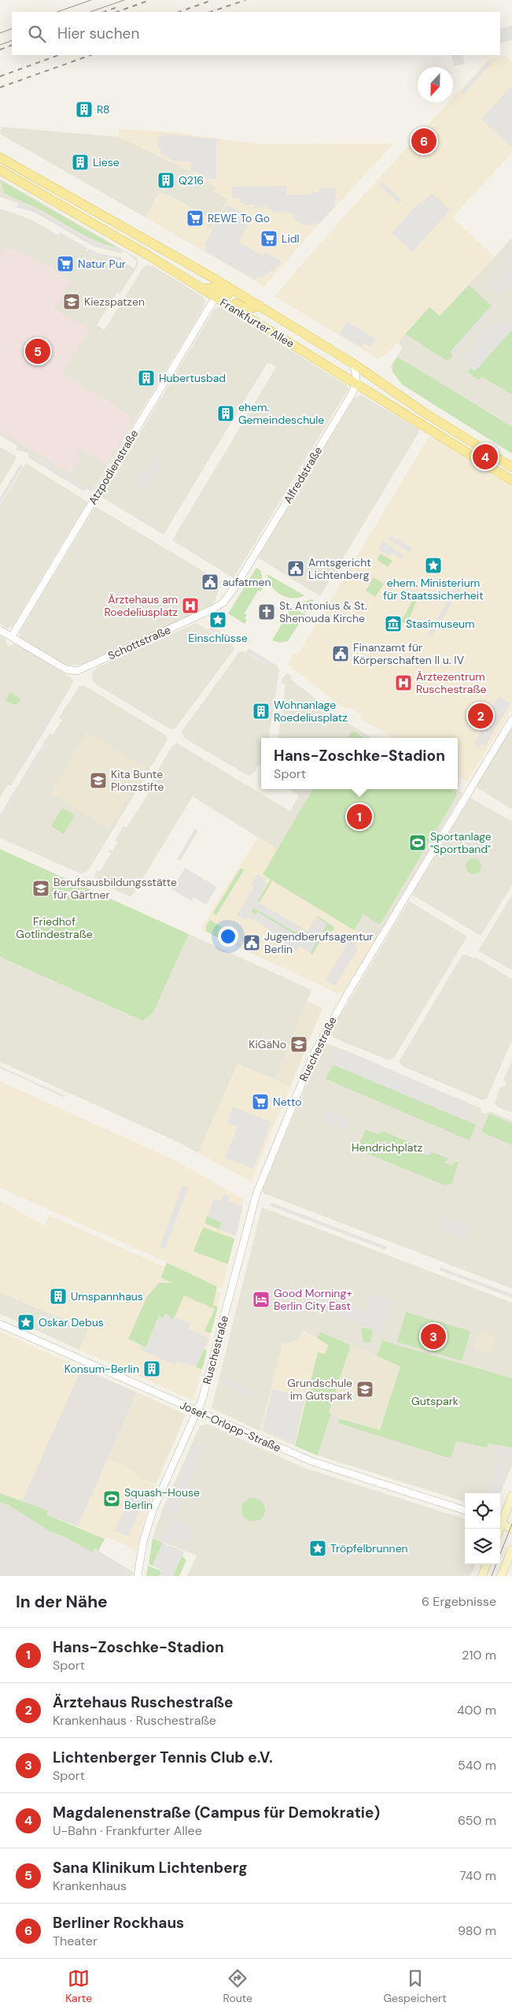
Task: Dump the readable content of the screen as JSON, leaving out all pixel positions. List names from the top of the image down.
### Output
{
  "streets": {
    "main road": ["Frankfurter Allee"],
    "street": [
      "Atzpodienstraße",
      "Alfredstraße",
      "Schottstraße",
      "Ruschestraße",
      "Josef-Orlopp-Straße"
    ]
  },
  "crossings": [
    ["Frankfurter Allee", "Atzpodienstraße"],
    ["Frankfurter Allee", "Alfredstraße"],
    ["Atzpodienstraße", "Schottstraße"],
    ["Alfredstraße", "Schottstraße"],
    ["Ruschestraße", "Josef-Orlopp-Straße"]
  ],
  "parks": ["Friedhof Gotlindestraße", "Hendrichplatz", "Gutspark"],
  "places": {
    "building": [
      "R8",
      "Liese",
      "Q216",
      "Hubertusbad",
      "ehem. Gemeindeschule",
      "Wohnanlage Roedeliusplatz",
      "Umspannhaus",
      "Konsum-Berlin"
    ],
    "supermarket": [
      "REWE To Go",
      "Lidl",
      "Natur Pur",
      "Netto"
    ],
    "school or university": [
      "Kiezspatzen",
      "Kita Bunte Plonzstifte",
      "Berufsausbildungsstätte für Gärtner",
      "KiGäNo",
      "Grundschule im Gutspark"
    ],
    "place": [
      "ehem. Ministerium für Staatssicherheit",
      "Einschlüsse",
      "Oskar Debus",
      "Tröpfelbrunnen"
    ],
    "public building": [
      "Amtsgericht Lichtenberg",
      "aufatmen",
      "Finanzamt für Körperschaften II u. IV",
      "Jugendberufsagentur Berlin"
    ],
    "hospital": ["Ärztehaus am Roedeliusplatz", "Ärztezentrum Ruschestraße"],
    "church": ["St. Antonius & St. Shenouda Kirche"],
    "museum": ["Stasimuseum"],
    "sports": ["Sportanlage \"Sportband\"", "Squash-House Berlin"],
    "hotel": ["Good Morning+ Berlin City East"]
  },
  "north": "bottom",
  "page": {
    "search": "Hier suchen",
    "pins": [
      "6",
      "5",
      "4",
      "2",
      "1",
      "3"
    ],
    "popup": ["Hans-Zoschke-Stadion", "Sport"],
    "heading": ["In der Nähe", "6 Ergebnisse"],
    "list": [
      {
        "mark": "1",
        "name": "Hans-Zoschke-Stadion",
        "note": "Sport",
        "value": "210 m"
      },
      {
        "mark": "2",
        "name": "Ärztehaus Ruschestraße",
        "note": "Krankenhaus · Ruschestraße",
        "value": "400 m"
      },
      {
        "mark": "3",
        "name": "Lichtenberger Tennis Club e.V.",
        "note": "Sport",
        "value": "540 m"
      },
      {
        "mark": "4",
        "name": "Magdalenenstraße (Campus für Demokratie)",
        "note": "U-Bahn · Frankfurter Allee",
        "value": "650 m"
      },
      {
        "mark": "5",
        "name": "Sana Klinikum Lichtenberg",
        "note": "Krankenhaus",
        "value": "740 m"
      },
      {
        "mark": "6",
        "name": "Berliner Rockhaus",
        "note": "Theater",
        "value": "980 m"
      }
    ],
    "nav": ["Karte", "Route", "Gespeichert"]
  }
}
